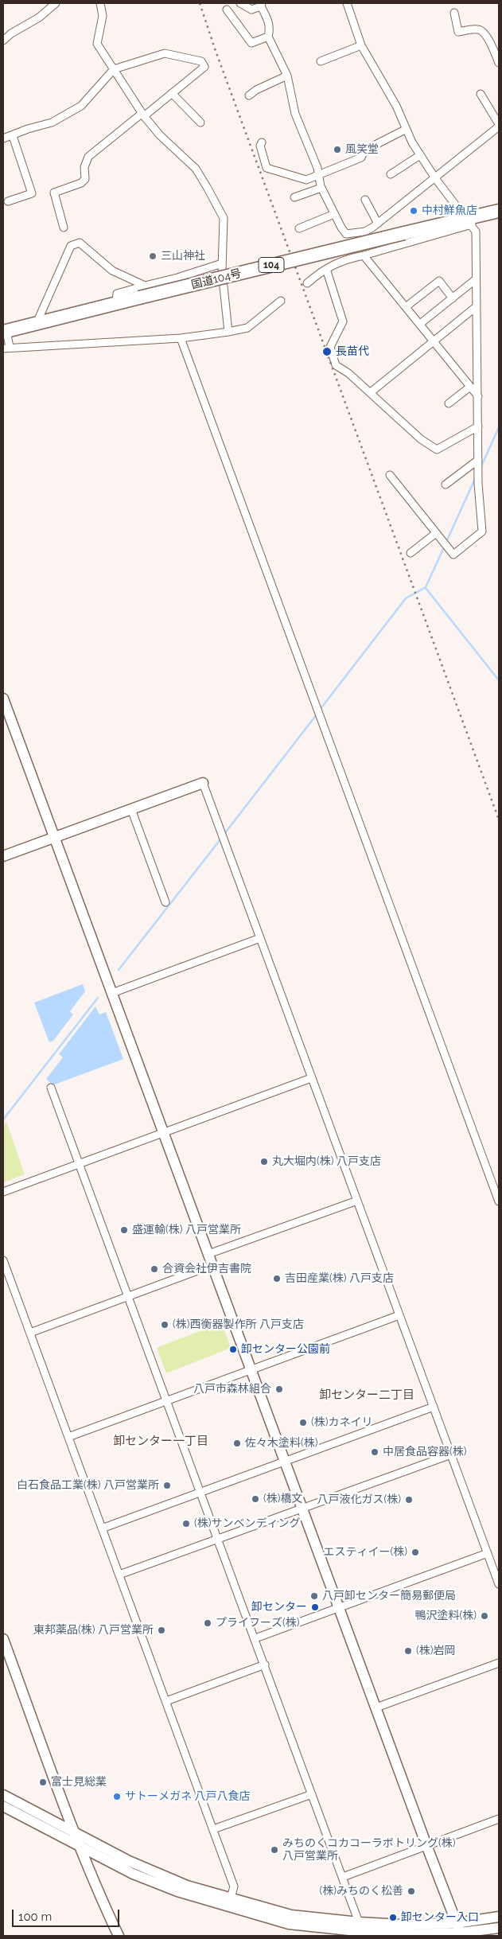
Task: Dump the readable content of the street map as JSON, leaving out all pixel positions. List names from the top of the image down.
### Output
{
  "streets": {
    "highway": ["104", "国道104号"]
  },
  "districts": ["卸センター二丁目", "卸センター一丁目"],
  "places": [
    "風笑堂",
    "中村鮮魚店",
    "三山神社",
    "長苗代",
    "丸大堀内(株) 八戸支店",
    "盛運輸(株) 八戸営業所",
    "合資会社伊吉書院",
    "吉田産業(株) 八戸支店",
    "(株)西衡器製作所 八戸支店",
    "卸センター公園前",
    "八戸市森林組合",
    "(株)カネイリ",
    "佐々木塗料(株)",
    "中居食品容器(株)",
    "白石食品工業(株) 八戸営業所",
    "(株)橋文",
    "八戸液化ガス(株)",
    "(株)サンベンディング",
    "エスティイー(株)",
    "八戸卸センター簡易郵便局",
    "卸センター",
    "鴨沢塗料(株)",
    "プライフーズ(株)",
    "東邦薬品(株) 八戸営業所",
    "(株)岩岡",
    "富士見総業",
    "サトーメガネ 八戸八食店",
    "みちのくコカコーラボトリング(株) 八戸営業所",
    "(株)みちのく松善",
    "卸センター入口"
  ],
  "scale_bar": "100 m"
}
